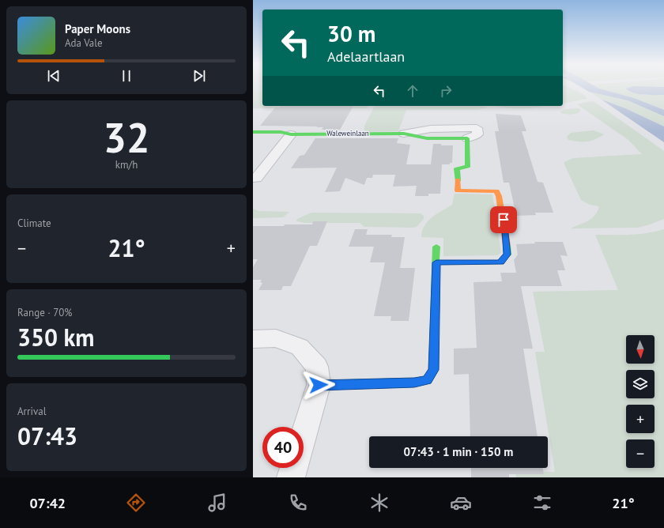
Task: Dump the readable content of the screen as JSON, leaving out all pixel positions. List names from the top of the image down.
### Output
{
  "streets": {
    "street": ["Waleweinlaan"]
  },
  "north": "bottom",
  "page": {
    "turn": ["30 m", "Adelaartlaan"],
    "song": ["Paper Moons", "Ada Vale"],
    "tile": [
      ["32", "km/h"],
      "Climate",
      ["Range · 70%", "350 km"],
      ["Arrival", "07:43"]
    ],
    "heat": ["−", "21°", "+"],
    "map_buttons": ["+", "−"],
    "limit": "40",
    "trip": "07:43 · 1 min · 150 m",
    "tabs": ["07:42", "21°"]
  }
}
